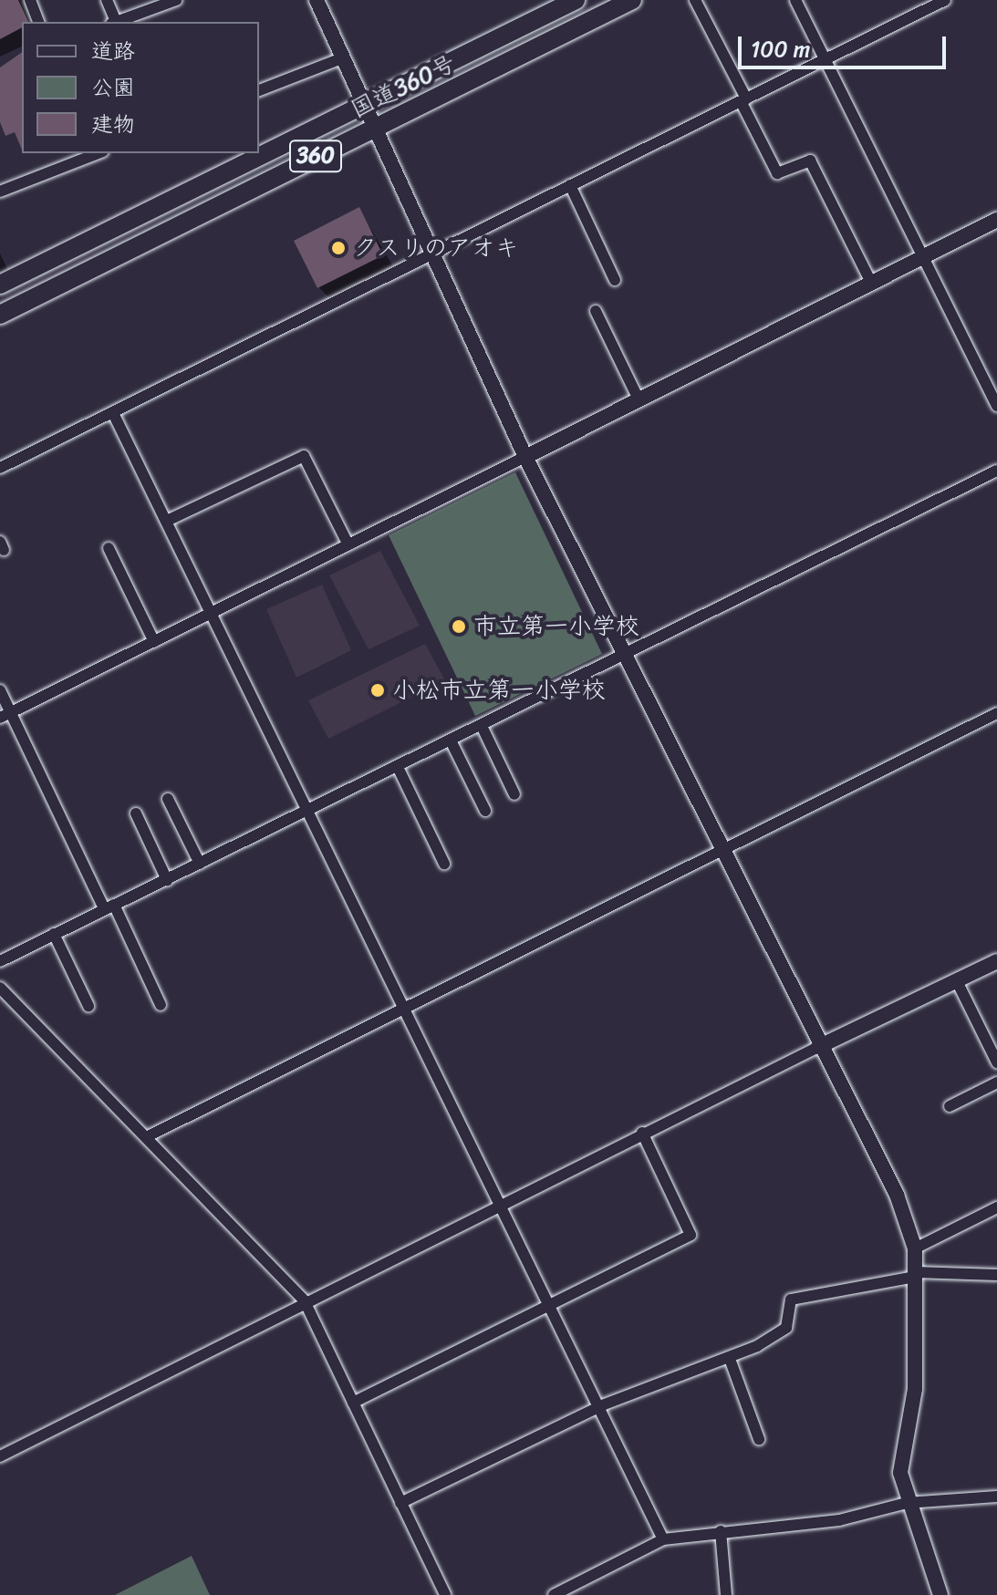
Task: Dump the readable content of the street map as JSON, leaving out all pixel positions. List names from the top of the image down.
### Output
{
  "streets": {
    "highway": ["国道360号", "360"]
  },
  "places": ["クスリのアオキ", "市立第一小学校", "小松市立第一小学校"],
  "legend": ["道路", "公園", "建物"],
  "scale_bar": "100 m"
}
